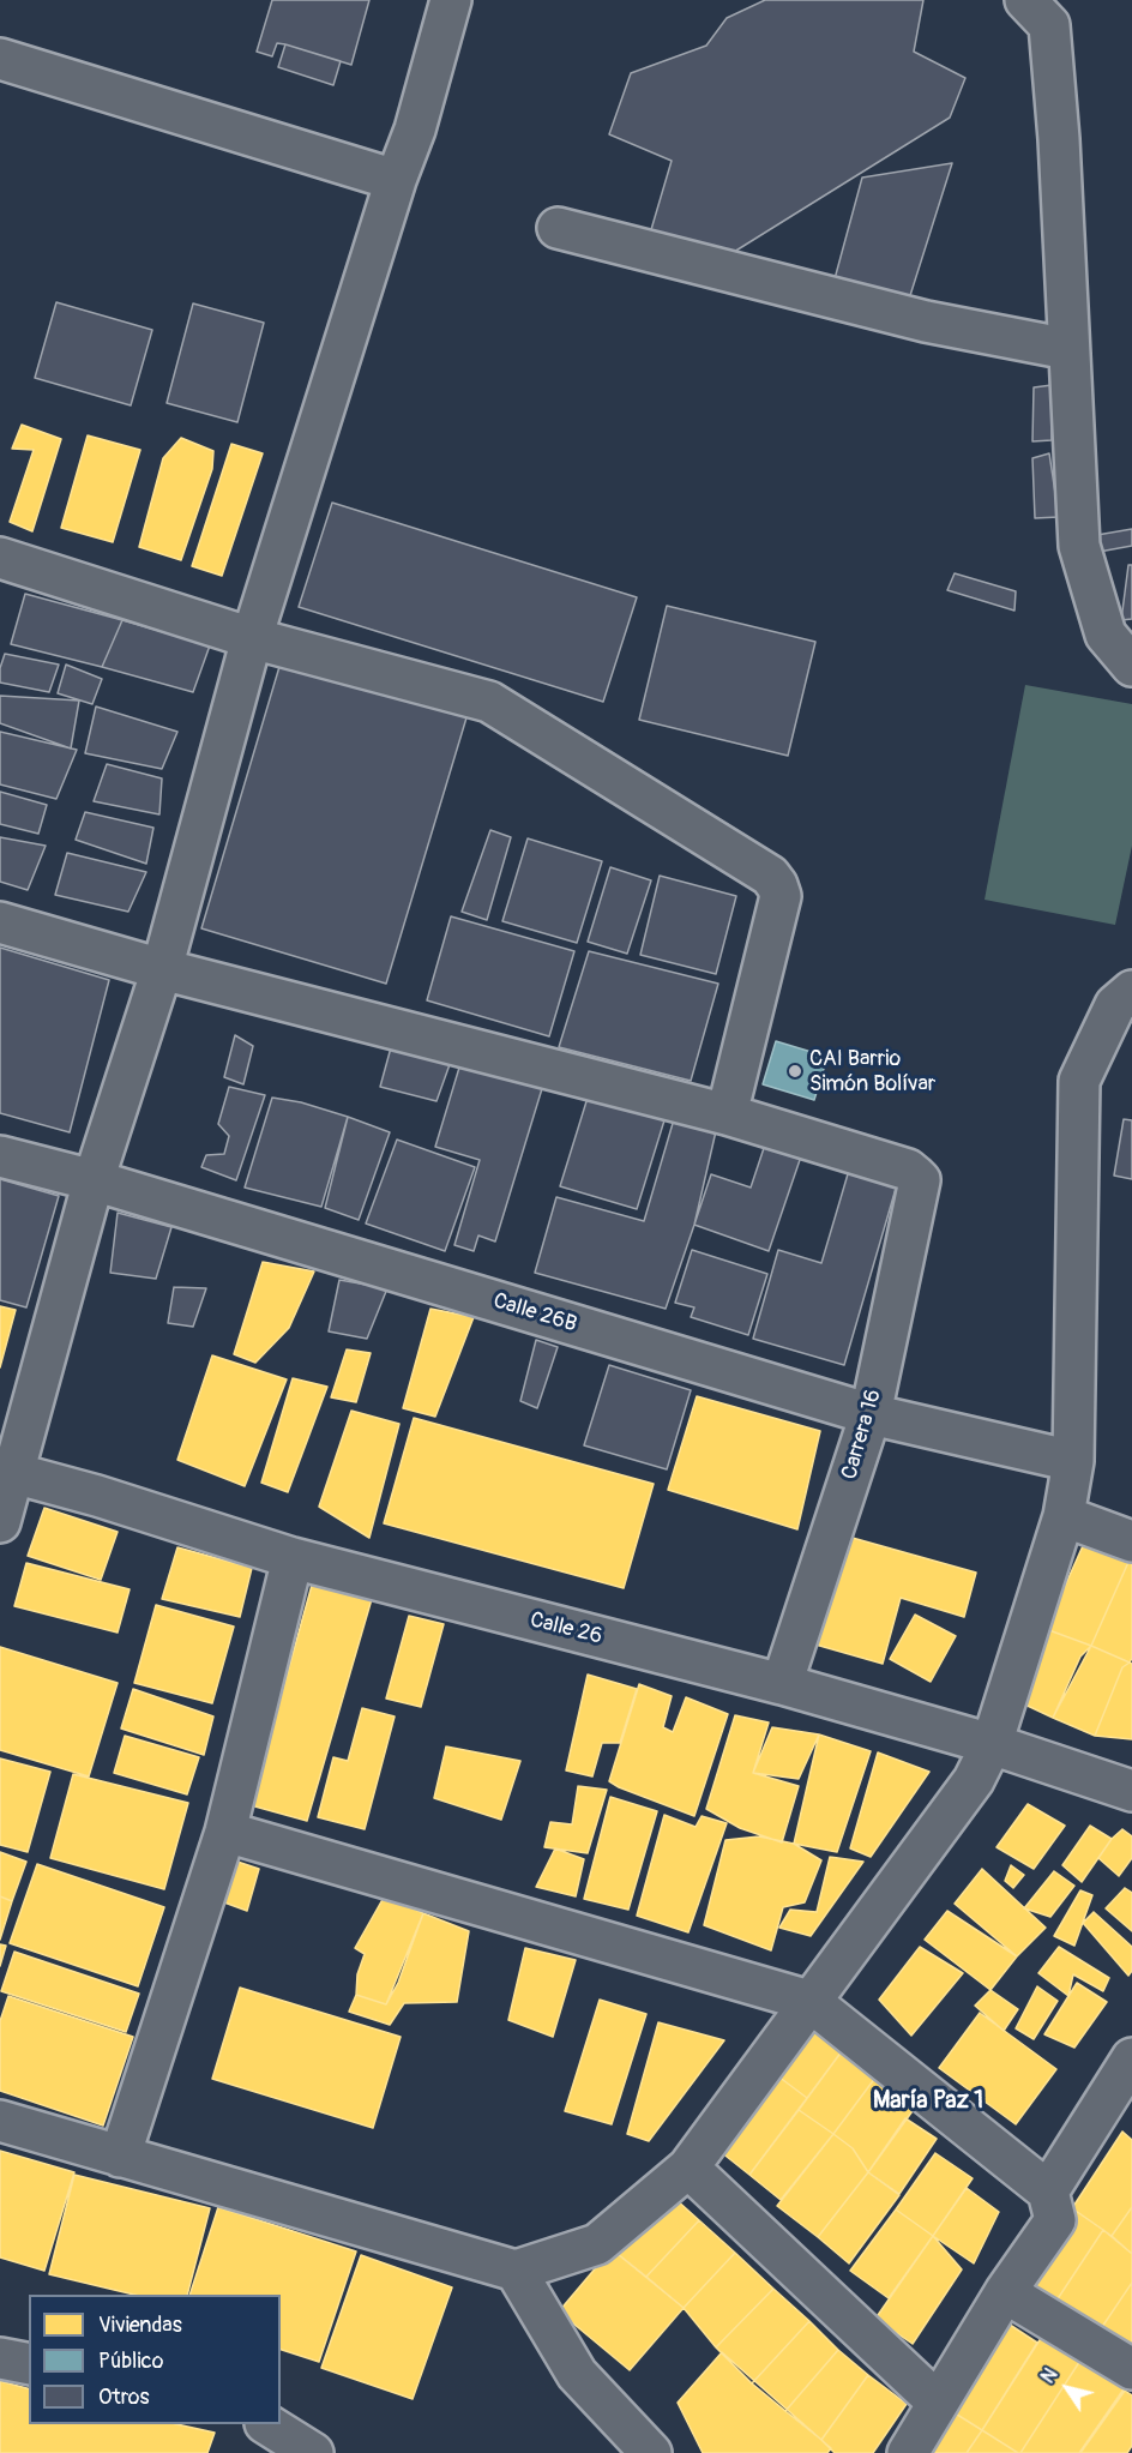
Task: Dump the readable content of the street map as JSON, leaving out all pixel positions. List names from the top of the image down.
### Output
{
  "streets": {
    "street": ["Calle 26B", "Carrera 16", "Calle 26"]
  },
  "crossings": [
    ["Calle 26B", "Carrera 16"],
    ["Carrera 16", "Calle 26"]
  ],
  "districts": ["María Paz 1"],
  "places": ["CAI Barrio Simón Bolívar"],
  "legend": ["Viviendas", "Público", "Otros"],
  "north": "top left"
}
